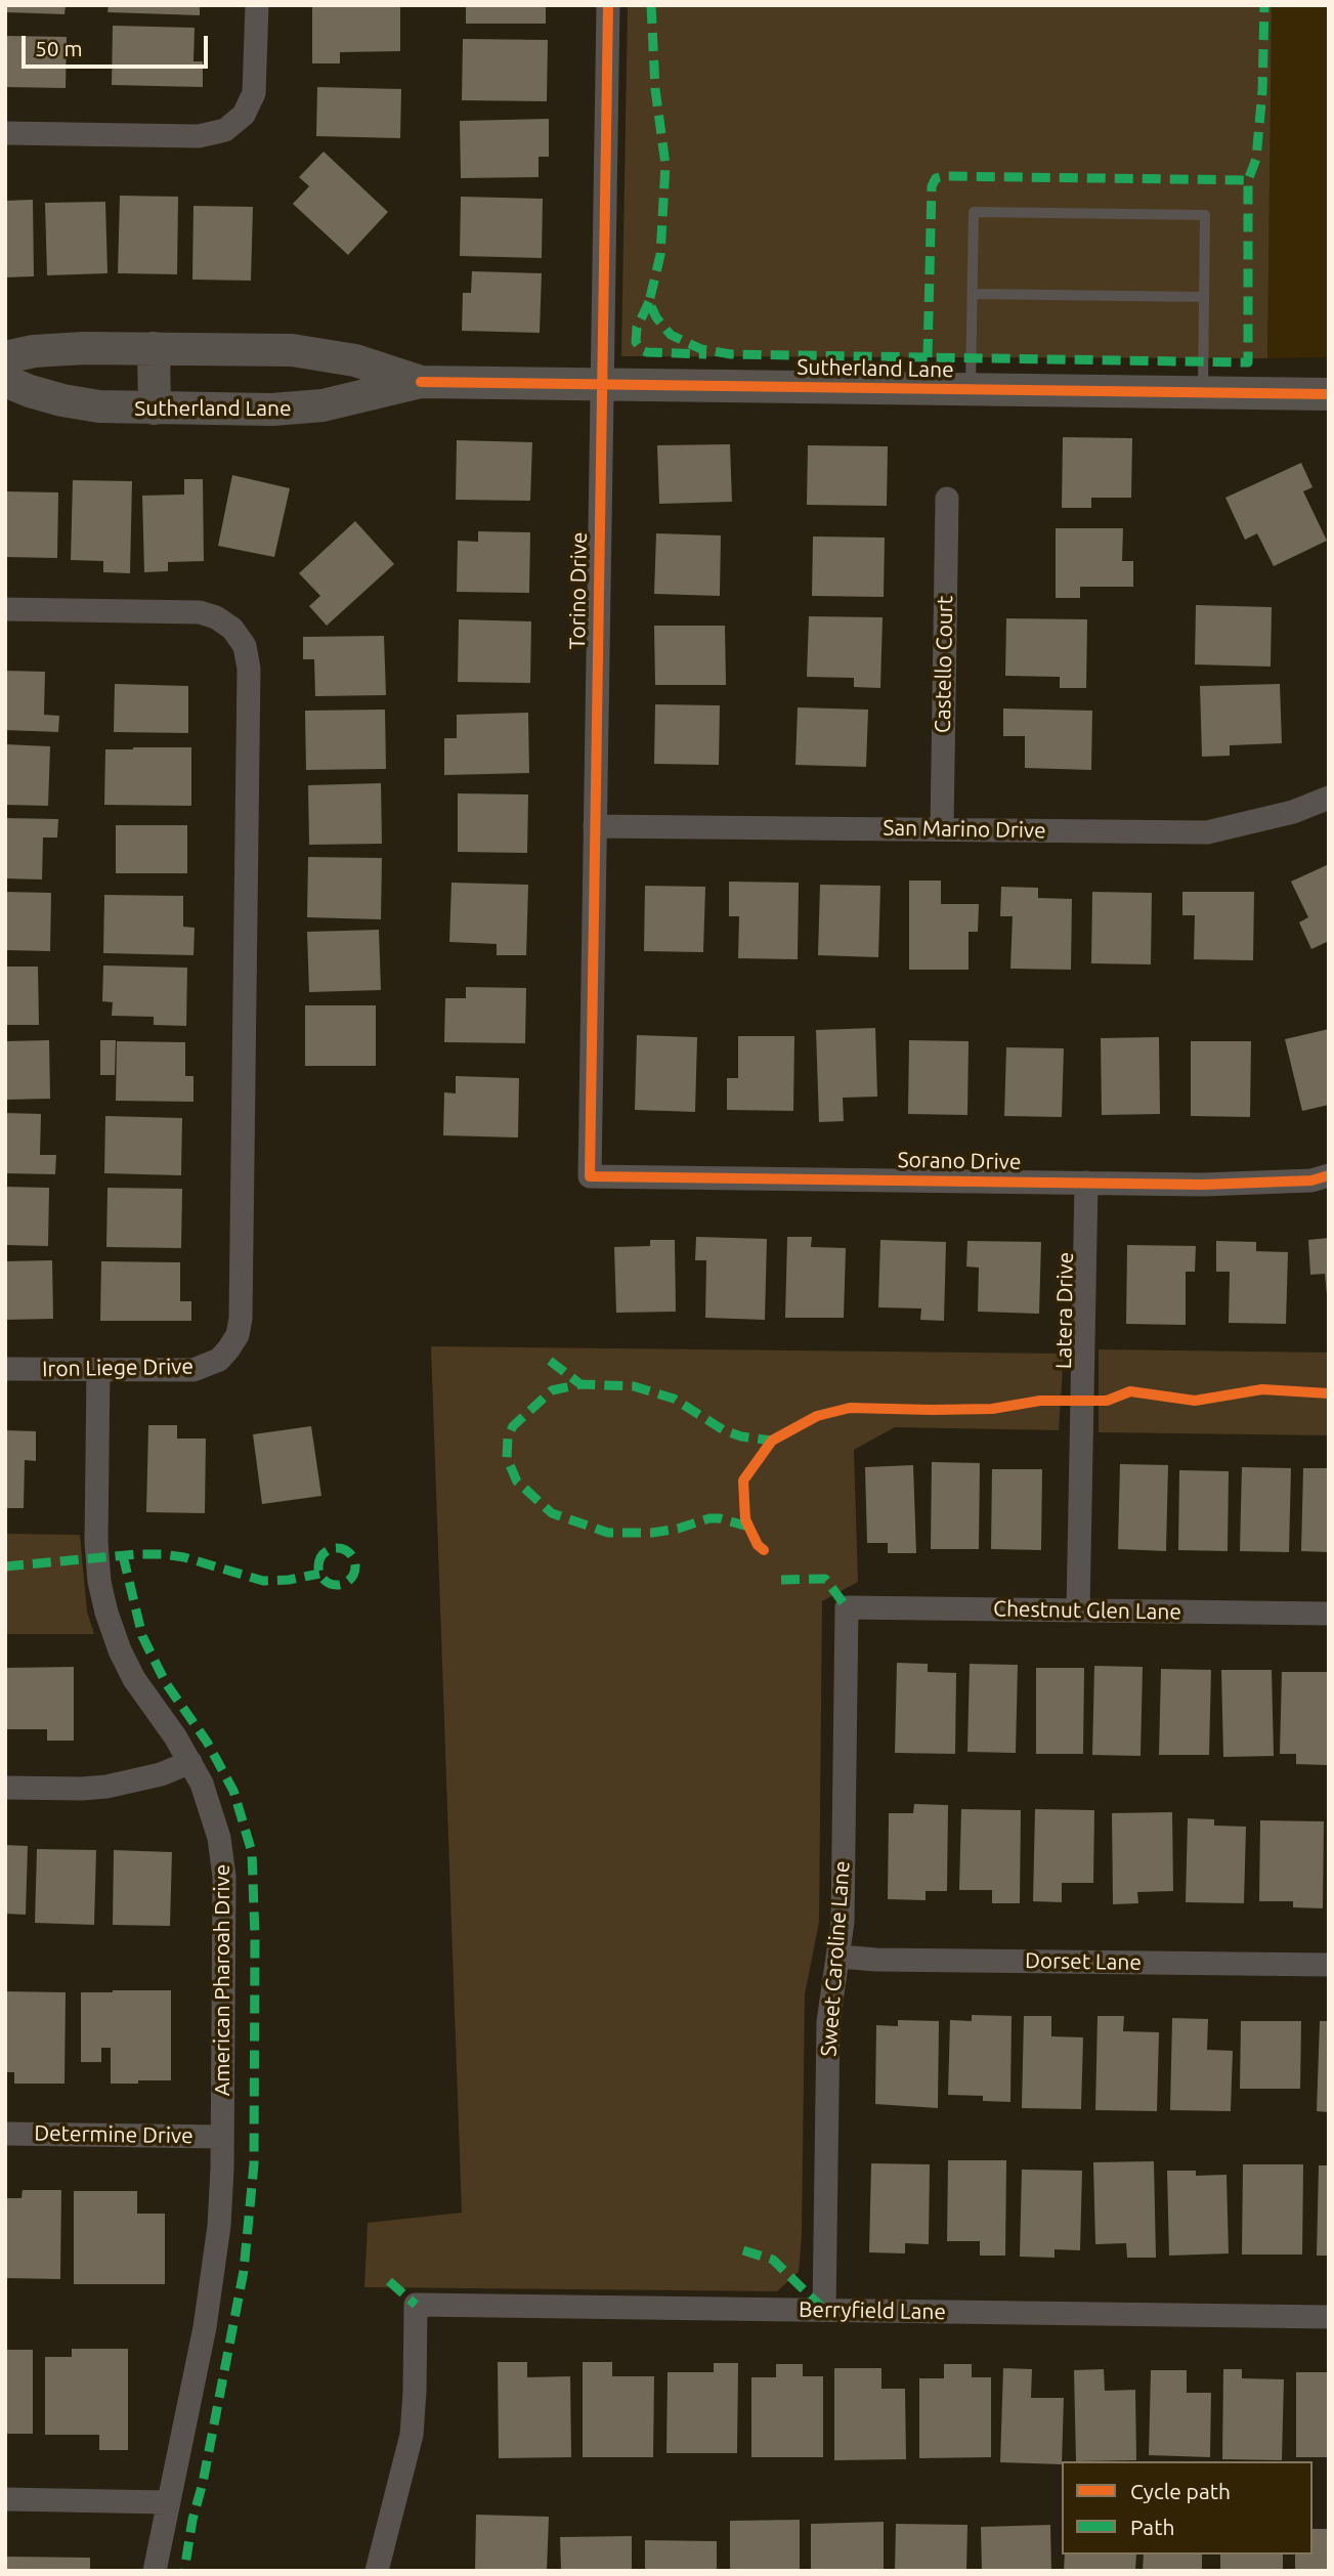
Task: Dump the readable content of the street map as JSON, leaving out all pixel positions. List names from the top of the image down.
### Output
{
  "streets": {
    "street": [
      "Sutherland Lane",
      "Torino Drive",
      "Castello Court",
      "San Marino Drive",
      "Sorano Drive",
      "Latera Drive",
      "Iron Liege Drive",
      "Chestnut Glen Lane",
      "Sweet Caroline Lane",
      "Dorset Lane",
      "American Pharoah Drive",
      "Determine Drive",
      "Berryfield Lane"
    ]
  },
  "crossings": [
    ["Sutherland Lane", "Torino Drive"],
    ["Torino Drive", "San Marino Drive"],
    ["Torino Drive", "Sorano Drive"],
    ["Castello Court", "San Marino Drive"],
    ["Sorano Drive", "Latera Drive"],
    ["Latera Drive", "Chestnut Glen Lane"],
    ["Iron Liege Drive", "American Pharoah Drive"],
    ["Chestnut Glen Lane", "Sweet Caroline Lane"],
    ["Sweet Caroline Lane", "Dorset Lane"],
    ["Sweet Caroline Lane", "Berryfield Lane"],
    ["American Pharoah Drive", "Determine Drive"]
  ],
  "legend": ["Cycle path", "Path"],
  "scale_bar": "50 m"
}
